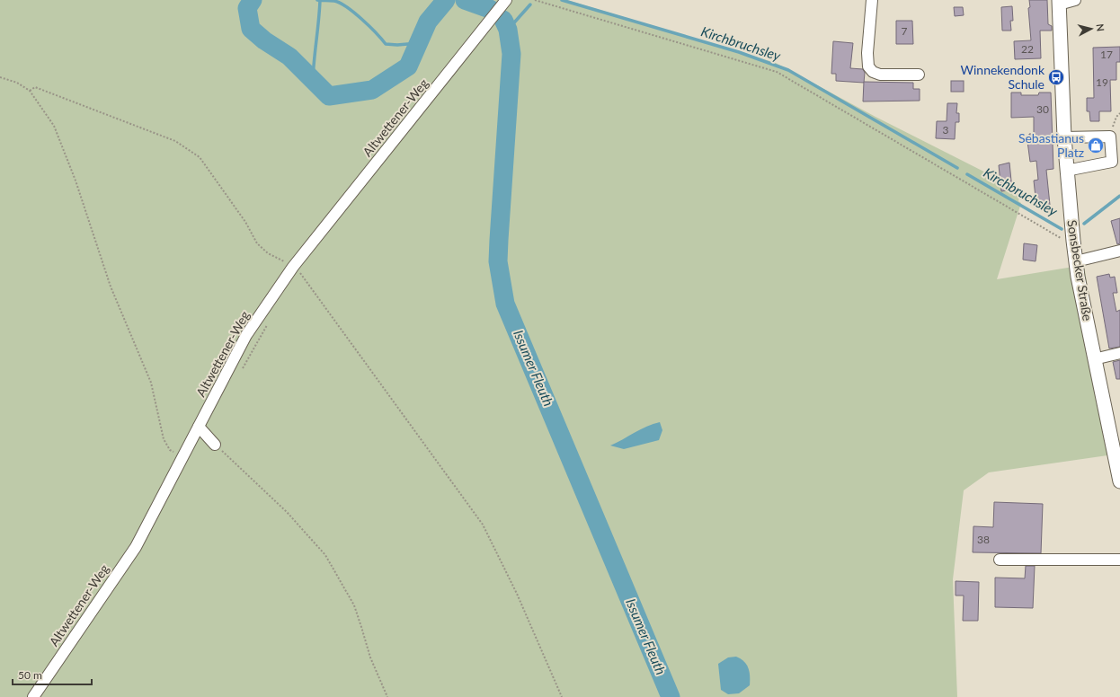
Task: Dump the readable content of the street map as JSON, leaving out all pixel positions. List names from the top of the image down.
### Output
{
  "streets": {
    "main road": ["Sonsbecker Straße"],
    "street": ["Altwettener-Weg"]
  },
  "water": ["Kirchbruchsley", "Issumer Fleuth"],
  "places": {
    "bus stop": ["Winnekendonk Schule"],
    "shop": ["Sebastianus Platz"]
  },
  "house_numbers": [
    "7",
    "22",
    "17",
    "19",
    "30",
    "3",
    "38"
  ],
  "scale_bar": "50 m",
  "north": "right"
}
